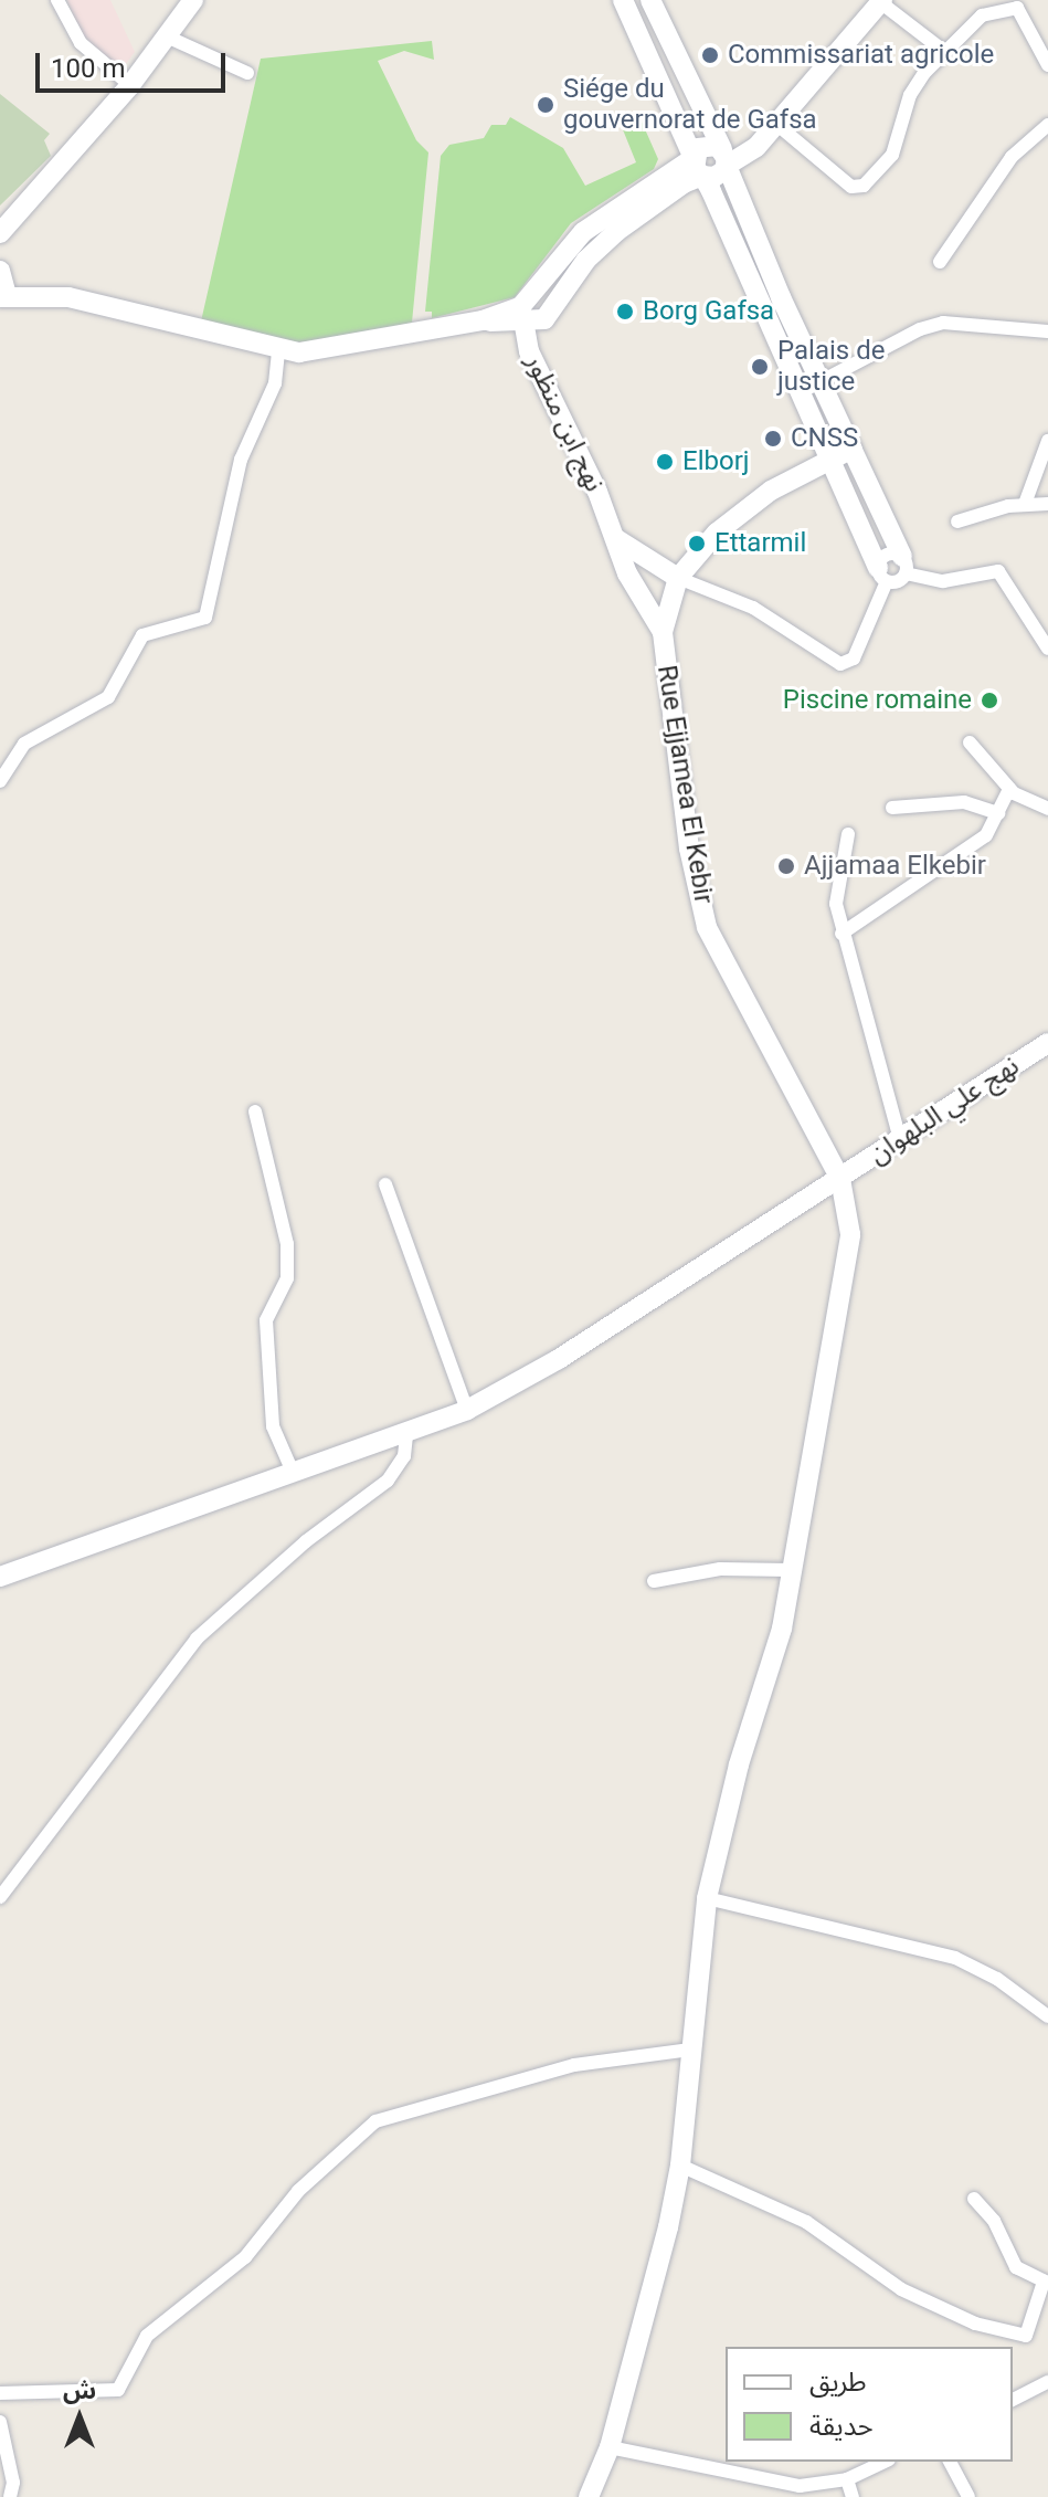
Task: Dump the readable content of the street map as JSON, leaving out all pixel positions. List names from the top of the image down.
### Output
{
  "streets": {
    "street": ["نهج ابن منظور", "Rue Ejjamea El Kebir", "نهج علي البلهوان"]
  },
  "crossings": [
    ["نهج ابن منظور", "Rue Ejjamea El Kebir"],
    ["Rue Ejjamea El Kebir", "نهج علي البلهوان"]
  ],
  "places": [
    "Commissariat agricole",
    "Siége du gouvernorat de Gafsa",
    "Borg Gafsa",
    "Palais de justice",
    "CNSS",
    "Elborj",
    "Ettarmil",
    "Piscine romaine",
    "Ajjamaa Elkebir"
  ],
  "legend": ["طريق", "حديقة"],
  "scale_bar": "100 m",
  "north": "top"
}
